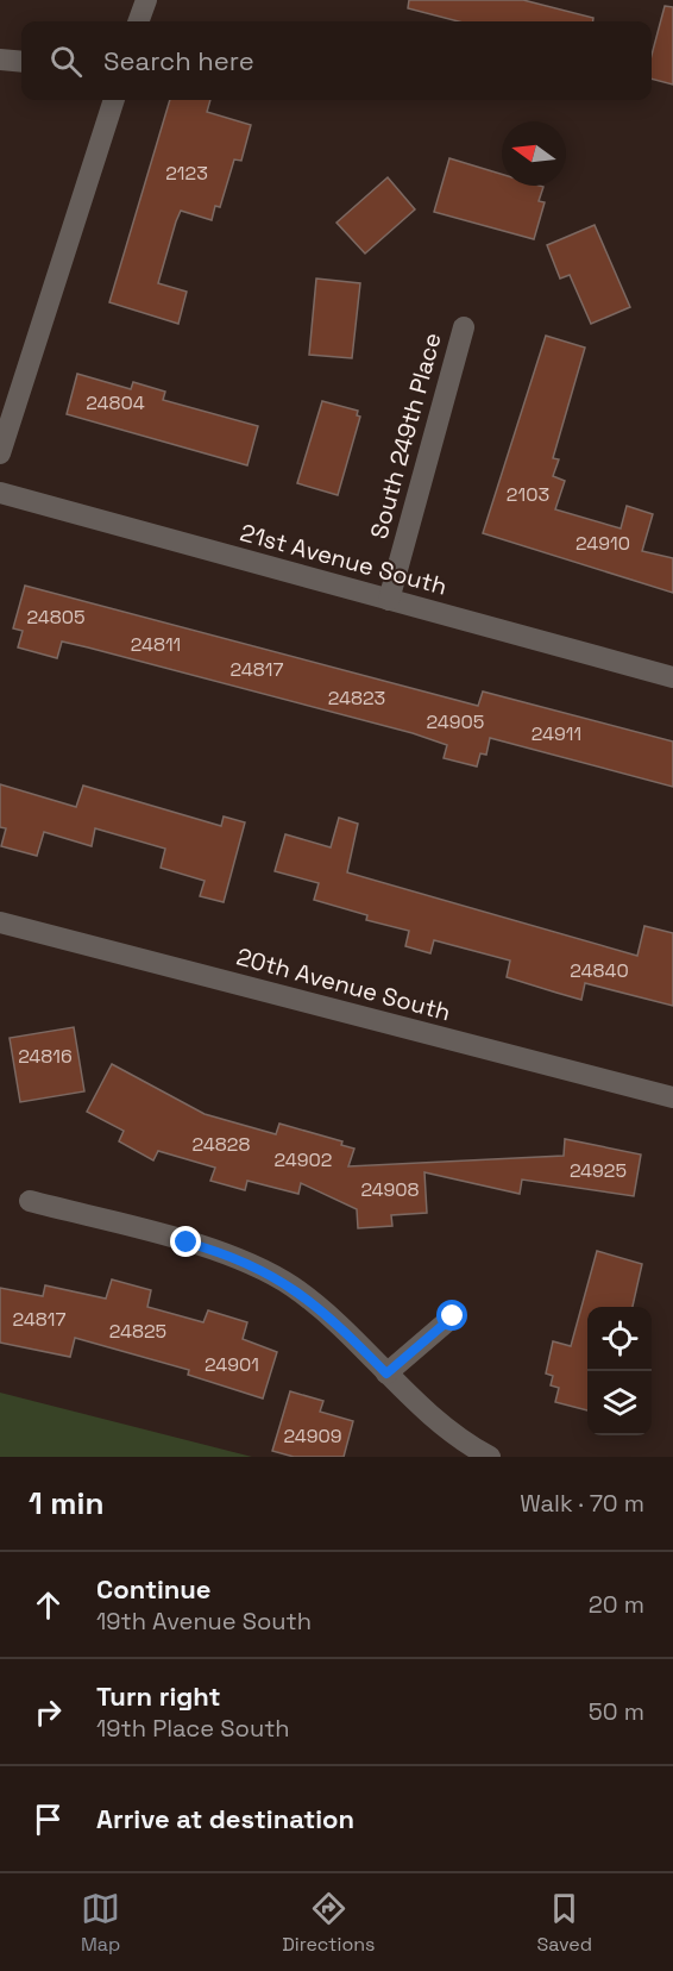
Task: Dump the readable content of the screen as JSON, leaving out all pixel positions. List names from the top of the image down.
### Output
{
  "streets": {
    "street": ["South 249th Place", "21st Avenue South", "20th Avenue South"]
  },
  "crossings": [
    ["South 249th Place", "21st Avenue South"]
  ],
  "house_numbers": [
    "2123",
    "24804",
    "2103",
    "24910",
    "24805",
    "24811",
    "24817",
    "24823",
    "24905",
    "24911",
    "24840",
    "24816",
    "24828",
    "24902",
    "24925",
    "24908",
    "24817",
    "24825",
    "24901",
    "24909"
  ],
  "north": "left",
  "page": {
    "search": "Search here",
    "heading": ["1 min", "Walk · 70 m"],
    "list": [
      ["Continue", "19th Avenue South", "20 m"],
      ["Turn right", "19th Place South", "50 m"],
      "Arrive at destination"
    ],
    "nav": ["Map", "Directions", "Saved"]
  }
}
